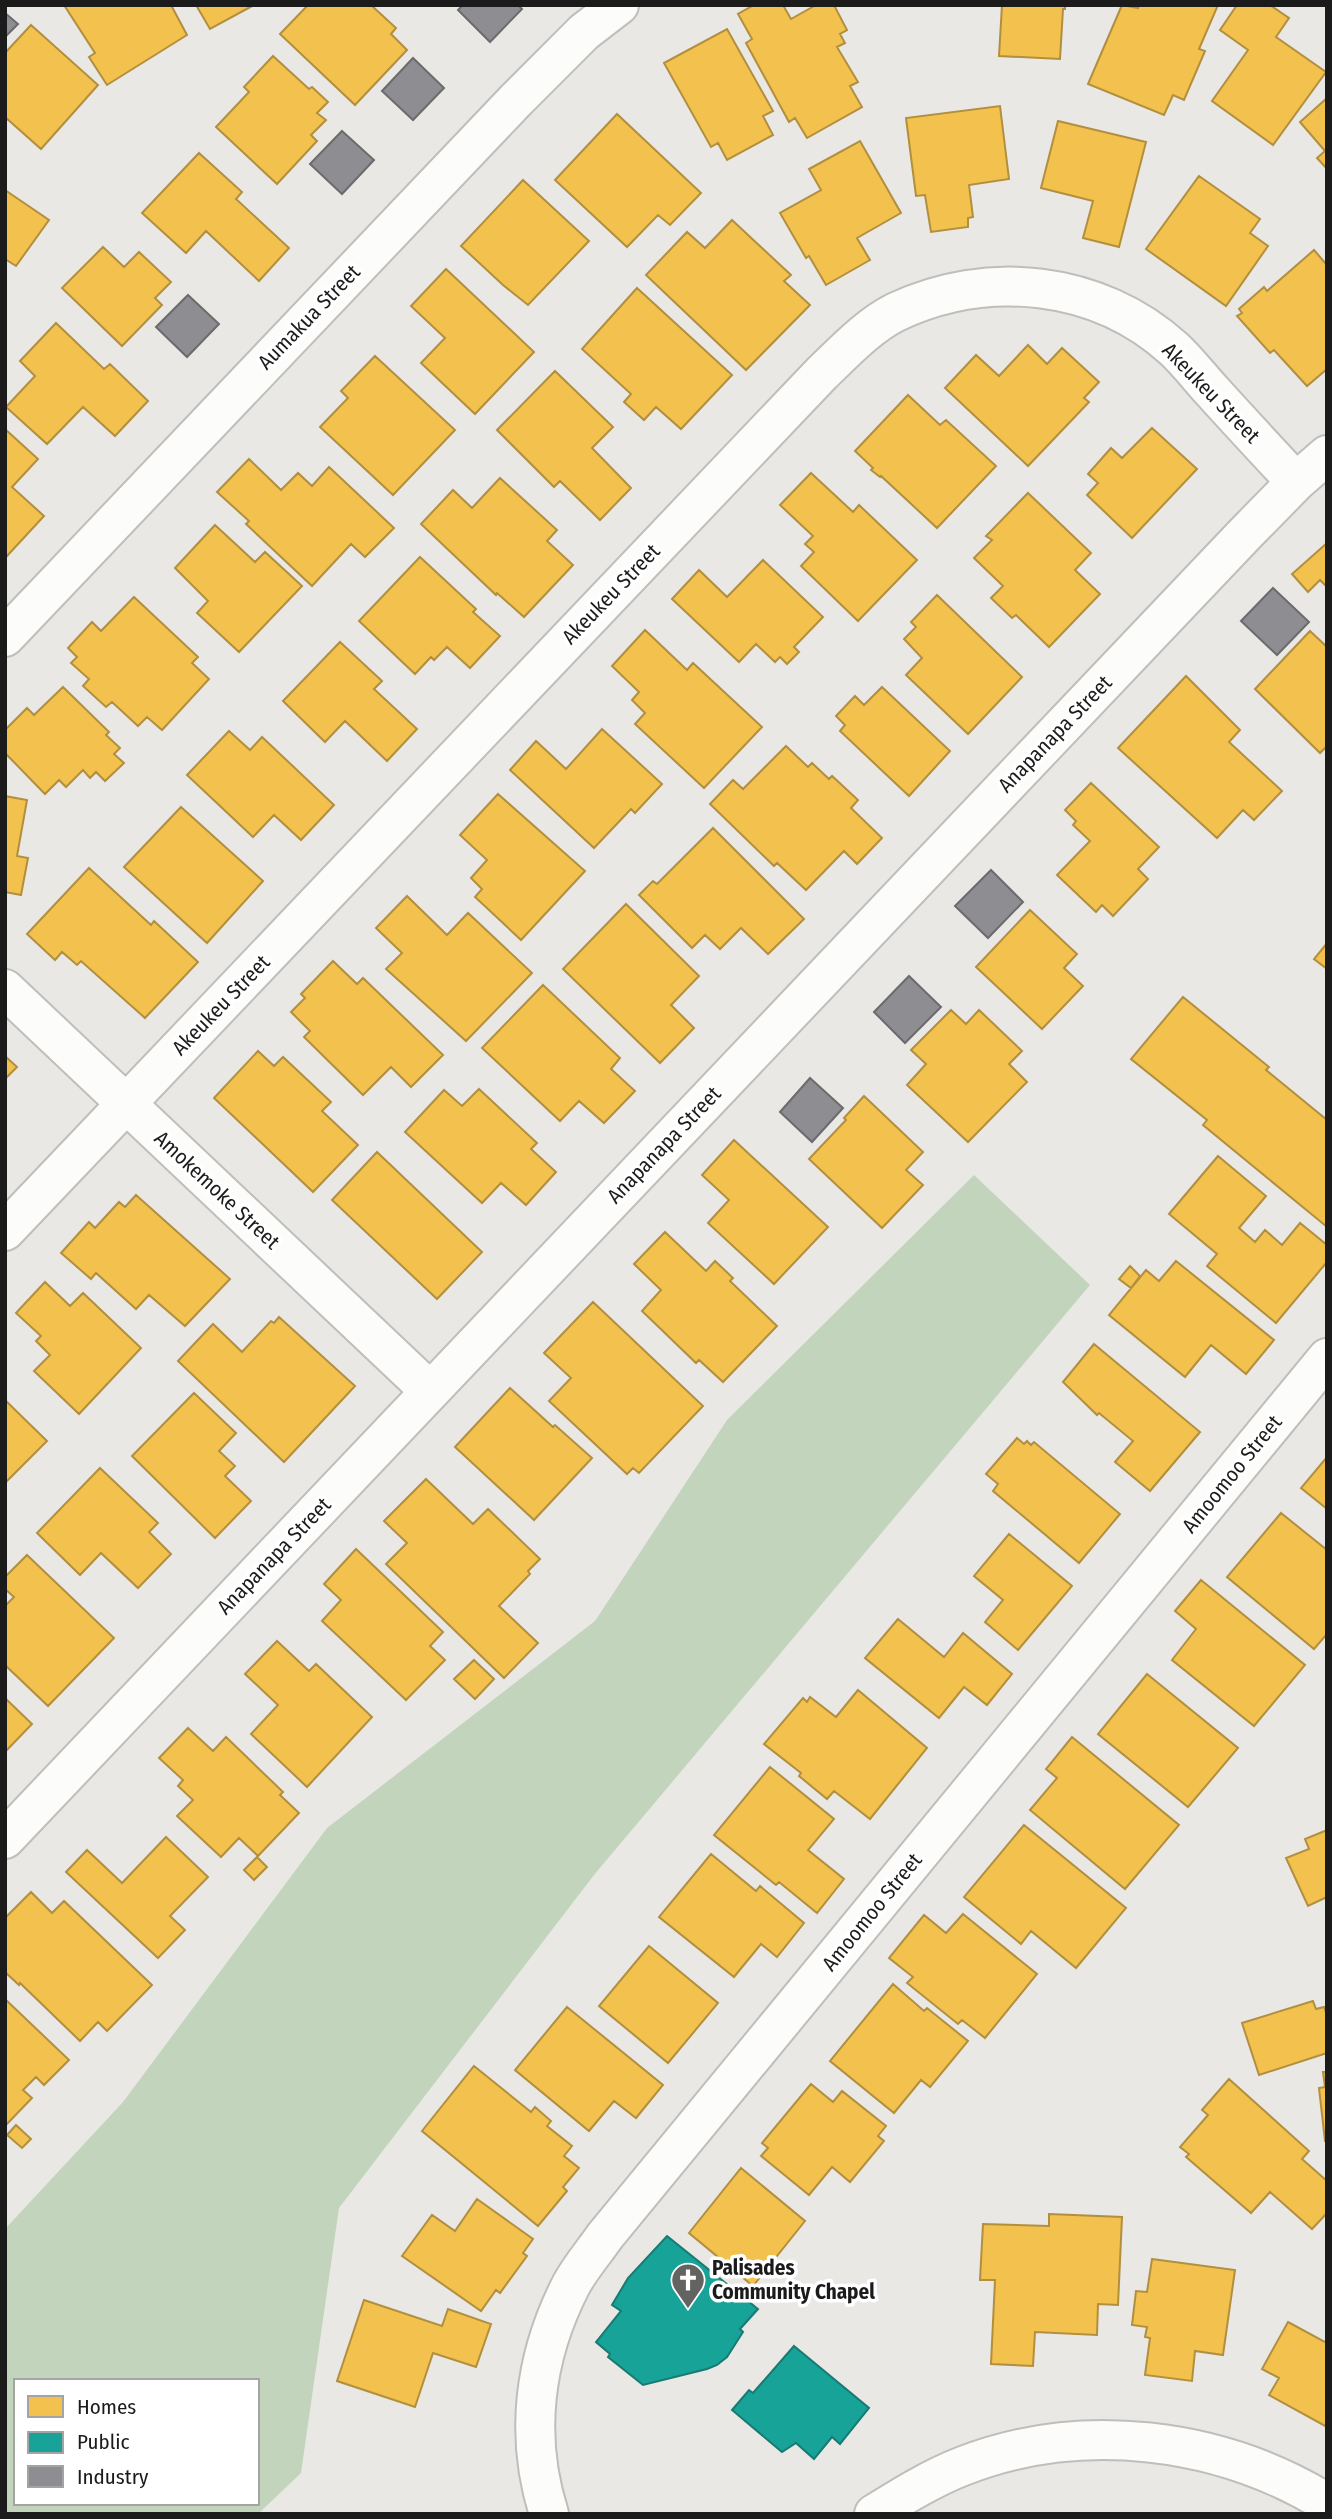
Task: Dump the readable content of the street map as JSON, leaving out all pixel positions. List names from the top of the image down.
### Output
{
  "streets": {
    "street": [
      "Aumakua Street",
      "Akeukeu Street",
      "Anapanapa Street",
      "Amokemoke Street",
      "Amoomoo Street"
    ]
  },
  "crossings": [
    ["Akeukeu Street", "Anapanapa Street"],
    ["Akeukeu Street", "Amokemoke Street"],
    ["Anapanapa Street", "Amokemoke Street"]
  ],
  "places": {
    "church": ["Palisades Community Chapel"]
  },
  "legend": ["Homes", "Public", "Industry"]
}
